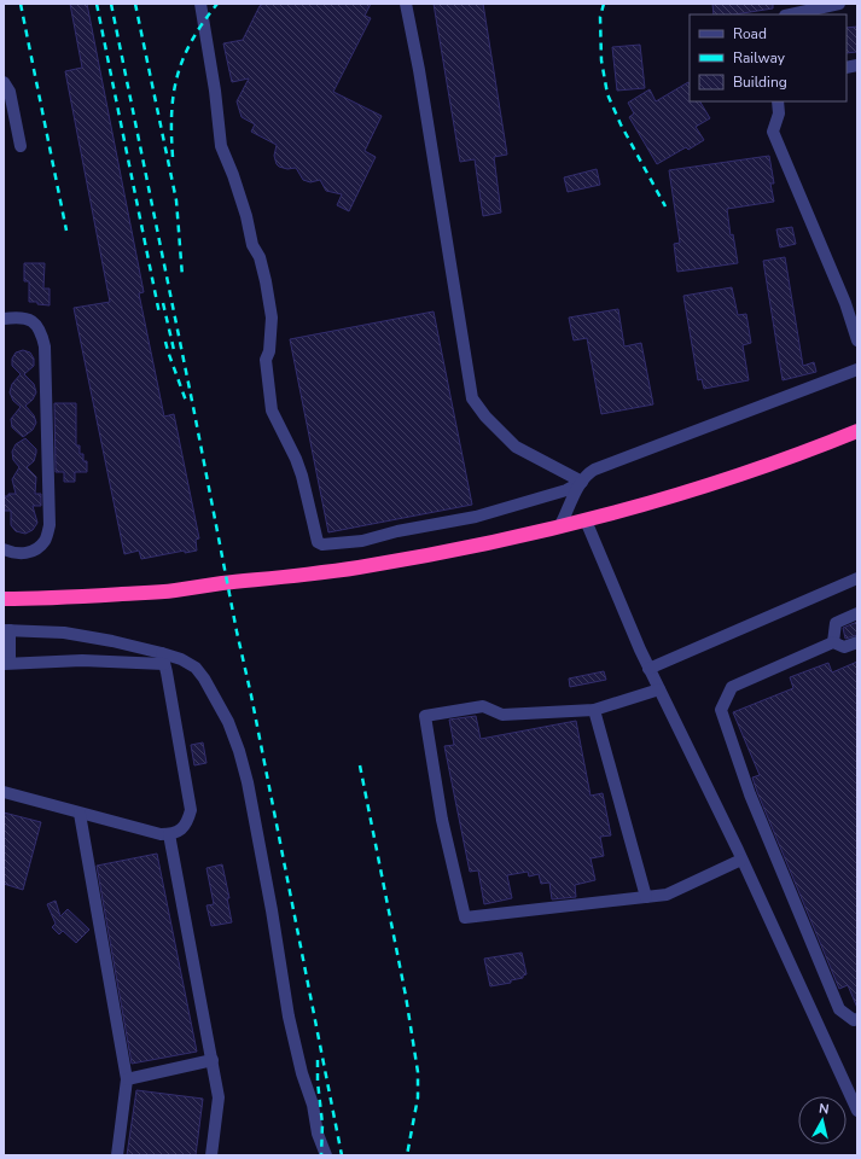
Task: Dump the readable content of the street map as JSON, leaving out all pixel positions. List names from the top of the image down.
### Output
{
  "legend": ["Road", "Railway", "Building"],
  "north": "top"
}
